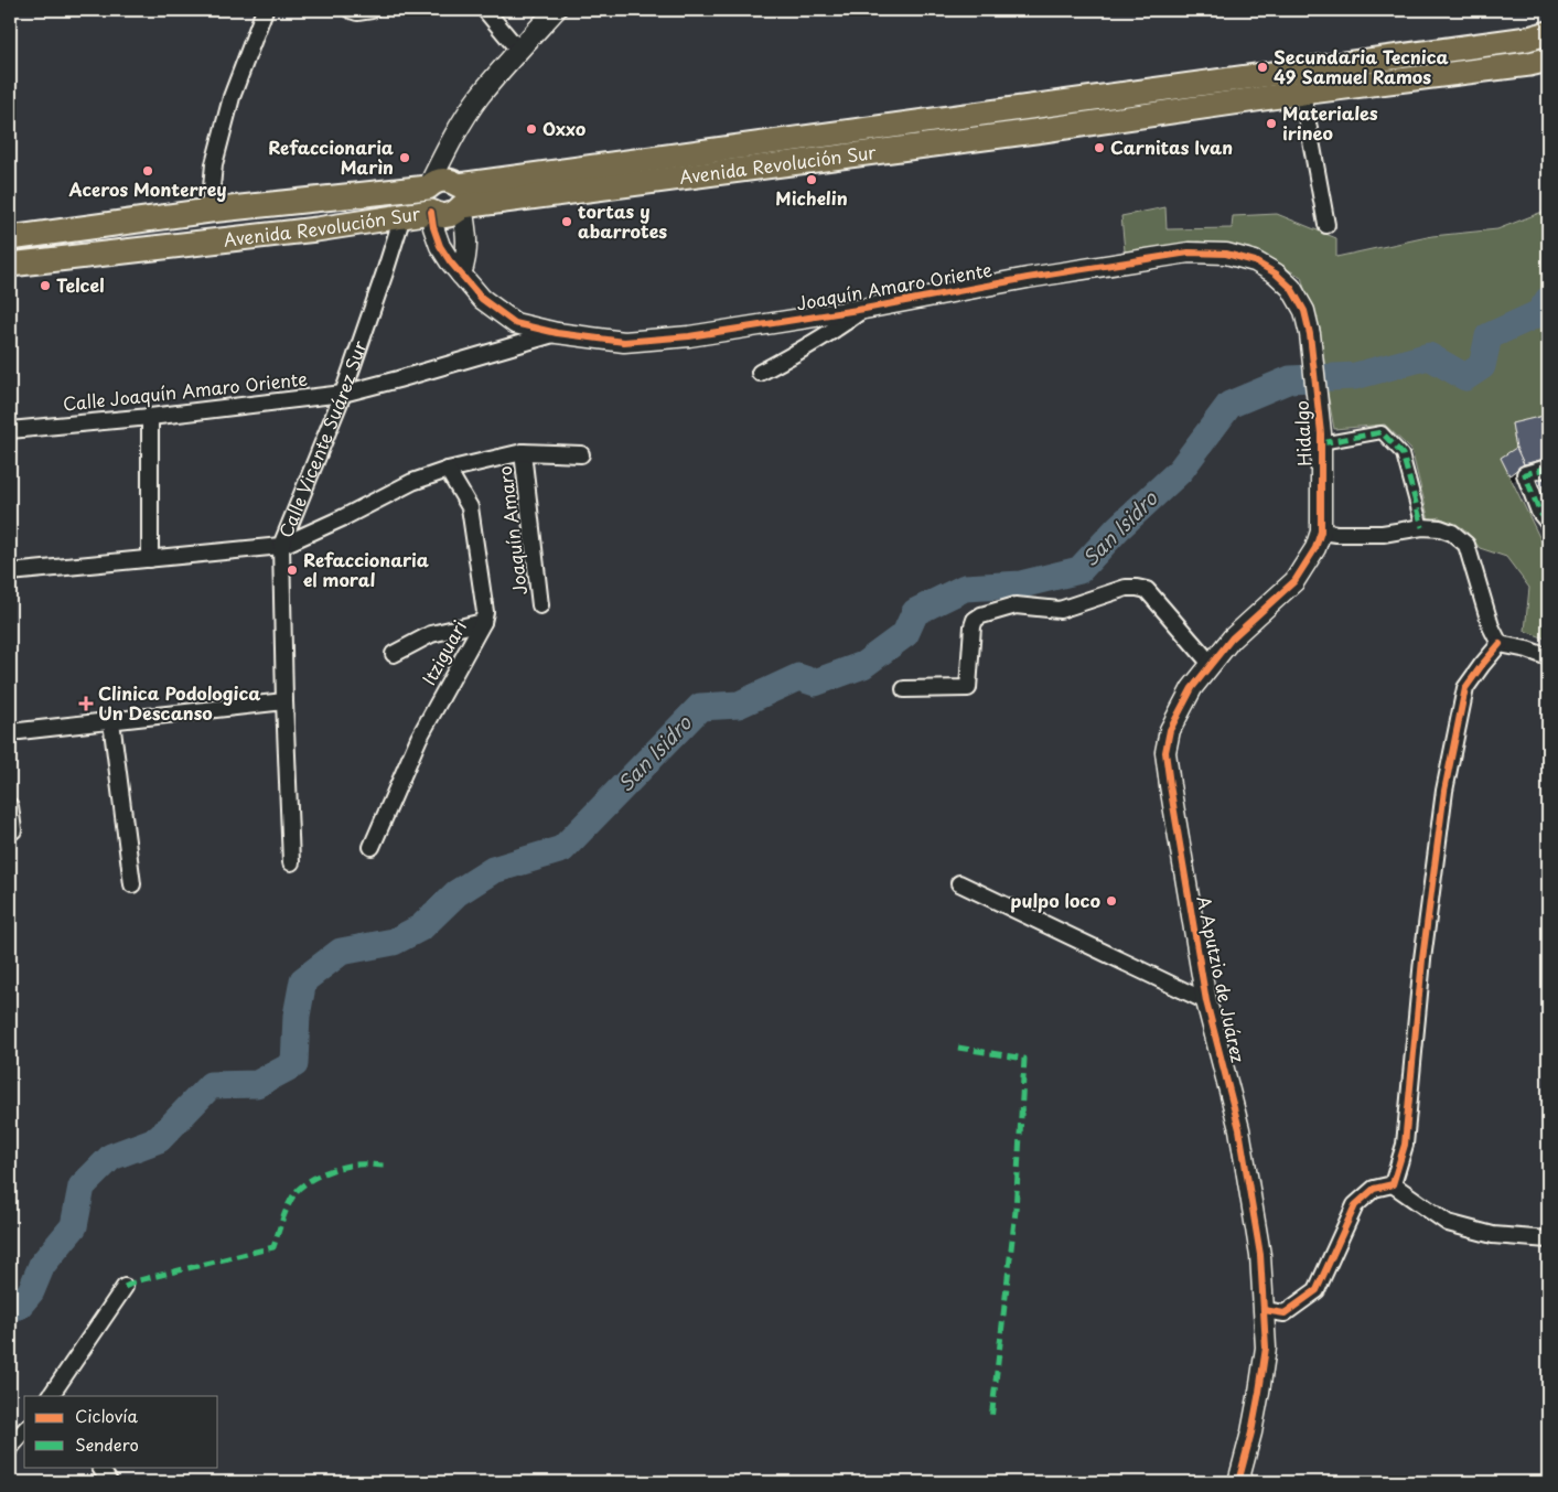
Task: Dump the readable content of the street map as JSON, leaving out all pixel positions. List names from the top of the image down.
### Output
{
  "streets": {
    "main road": ["Avenida Revolución Sur"],
    "street": [
      "Joaquín Amaro Oriente",
      "Calle Joaquín Amaro Oriente",
      "Hidalgo",
      "Calle Vicente Suárez Sur",
      "Joaquín Amaro",
      "Itziguari",
      "A Aputzio de Juárez"
    ]
  },
  "crossings": [
    ["Avenida Revolución Sur", "Joaquín Amaro Oriente"],
    ["Avenida Revolución Sur", "Calle Vicente Suárez Sur"],
    ["Joaquín Amaro Oriente", "Calle Joaquín Amaro Oriente"],
    ["Joaquín Amaro Oriente", "Hidalgo"],
    ["Calle Joaquín Amaro Oriente", "Calle Vicente Suárez Sur"],
    ["Hidalgo", "A Aputzio de Juárez"]
  ],
  "water": ["San Isidro"],
  "places": {
    "other": [
      "Secundaria Tecnica 49 Samuel Ramos",
      "Materiales irineo",
      "Oxxo",
      "Carnitas Ivan",
      "Refaccionaria Marìn",
      "Aceros Monterrey",
      "Michelin",
      "tortas y abarrotes",
      "Telcel",
      "Refaccionaria el moral",
      "pulpo loco"
    ],
    "health": ["Clinica Podologica Un Descanso"]
  },
  "legend": ["Ciclovía", "Sendero"]
}
